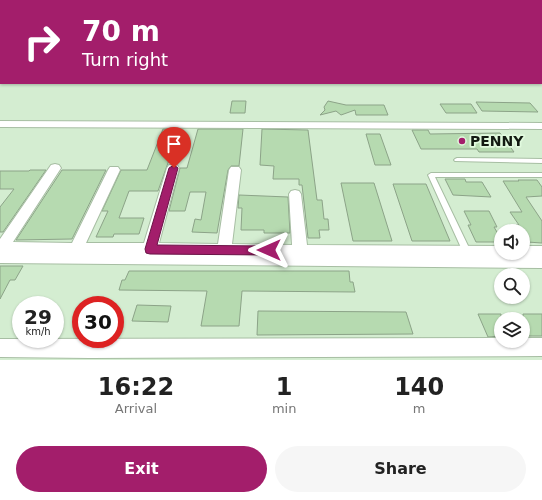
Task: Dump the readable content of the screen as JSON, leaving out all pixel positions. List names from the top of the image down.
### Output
{
  "places": ["PENNY"],
  "page": {
    "turn": ["70 m", "Turn right"],
    "speed": "29 km/h",
    "limit": "30",
    "eta": [
      "16:22",
      "Arrival",
      "1",
      "min",
      "140",
      "m"
    ],
    "buttons": ["Exit", "Share"]
  }
}
